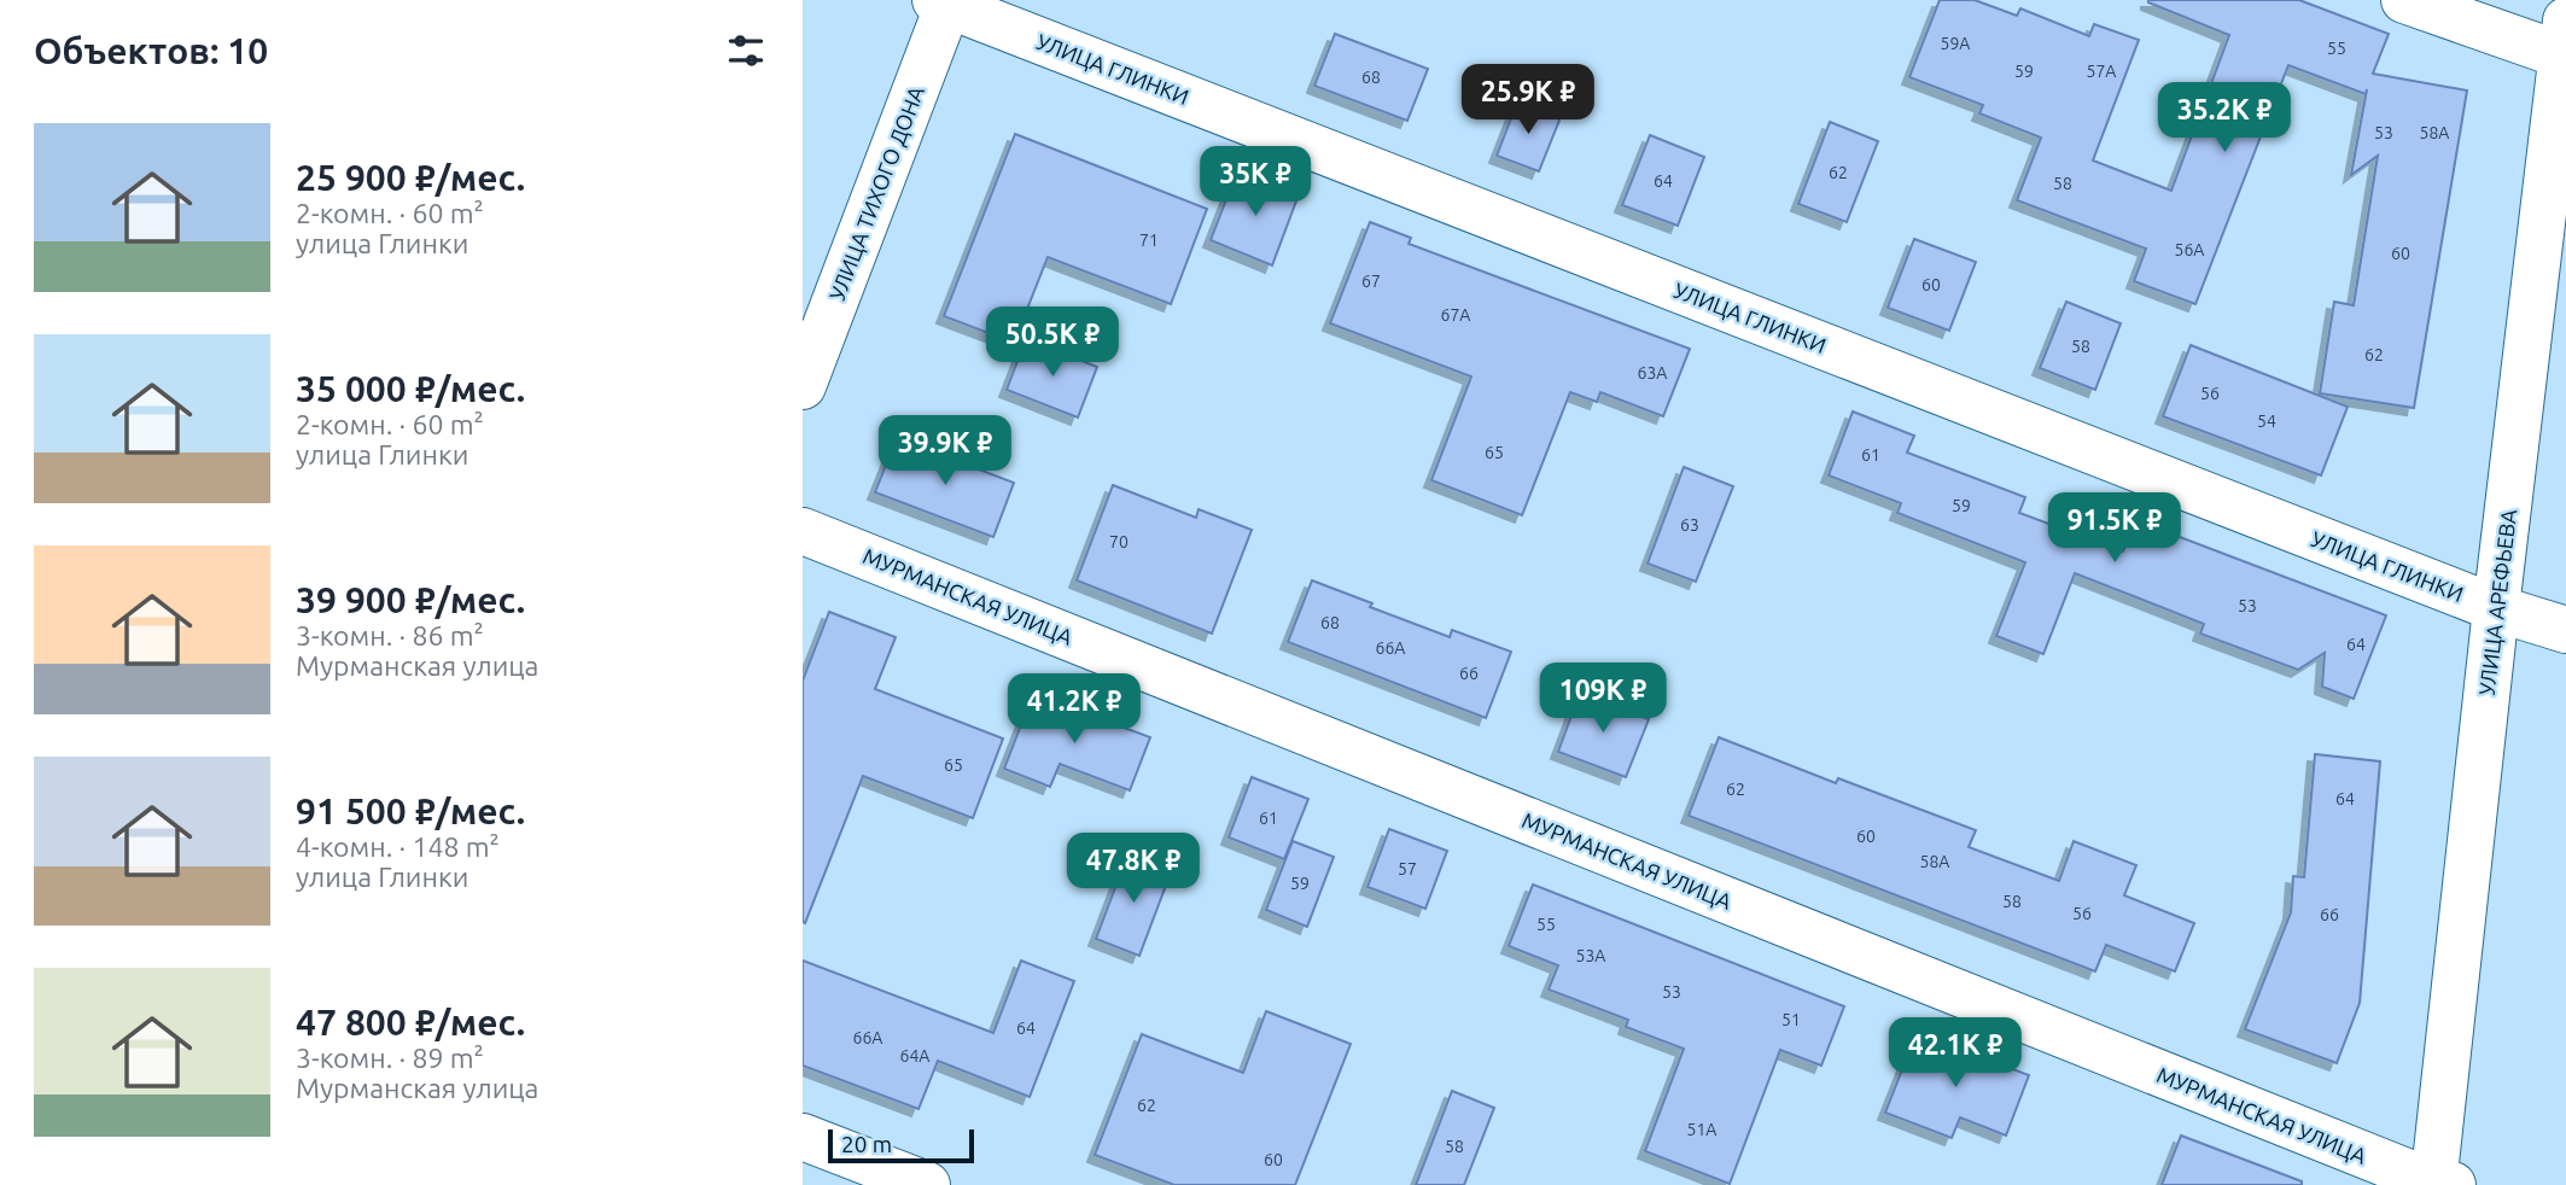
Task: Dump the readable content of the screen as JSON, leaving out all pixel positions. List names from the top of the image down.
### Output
{
  "streets": {
    "street": [
      "УЛИЦА ГЛИНКИ",
      "УЛИЦА ТИХОГО ДОНА",
      "МУРМАНСКАЯ УЛИЦА",
      "УЛИЦА АРЕФЬЕВА"
    ]
  },
  "crossings": [
    ["УЛИЦА ГЛИНКИ", "УЛИЦА ТИХОГО ДОНА"],
    ["УЛИЦА ГЛИНКИ", "УЛИЦА АРЕФЬЕВА"],
    ["МУРМАНСКАЯ УЛИЦА", "УЛИЦА АРЕФЬЕВА"]
  ],
  "house_numbers": [
    "59А",
    "55",
    "59",
    "57А",
    "68",
    "53",
    "58А",
    "62",
    "64",
    "58",
    "71",
    "56А",
    "60",
    "67",
    "60",
    "67А",
    "58",
    "62",
    "63А",
    "56",
    "54",
    "65",
    "61",
    "59",
    "63",
    "70",
    "53",
    "68",
    "64",
    "66А",
    "66",
    "65",
    "62",
    "64",
    "61",
    "60",
    "58А",
    "57",
    "59",
    "58",
    "56",
    "66",
    "55",
    "53А",
    "53",
    "51",
    "64",
    "66А",
    "64А",
    "62",
    "51А",
    "58",
    "60"
  ],
  "scale_bar": "20 m",
  "page": {
    "heading": "Объектов: 10",
    "price": [
      "25.9K ₽",
      "35.2K ₽",
      "35K ₽",
      "50.5K ₽",
      "39.9K ₽",
      "91.5K ₽",
      "109K ₽",
      "41.2K ₽",
      "47.8K ₽",
      "42.1K ₽"
    ],
    "list": [
      {
        "name": "25 900 ₽/мес.",
        "note": "2-комн. · 60 m² · улица Глинки"
      },
      {
        "name": "35 000 ₽/мес.",
        "note": "2-комн. · 60 m² · улица Глинки"
      },
      {
        "name": "39 900 ₽/мес.",
        "note": "3-комн. · 86 m² · Мурманская улица"
      },
      {
        "name": "91 500 ₽/мес.",
        "note": "4-комн. · 148 m² · улица Глинки"
      },
      {
        "name": "47 800 ₽/мес.",
        "note": "3-комн. · 89 m² · Мурманская улица"
      }
    ],
    "scale": "20 m"
  }
}
